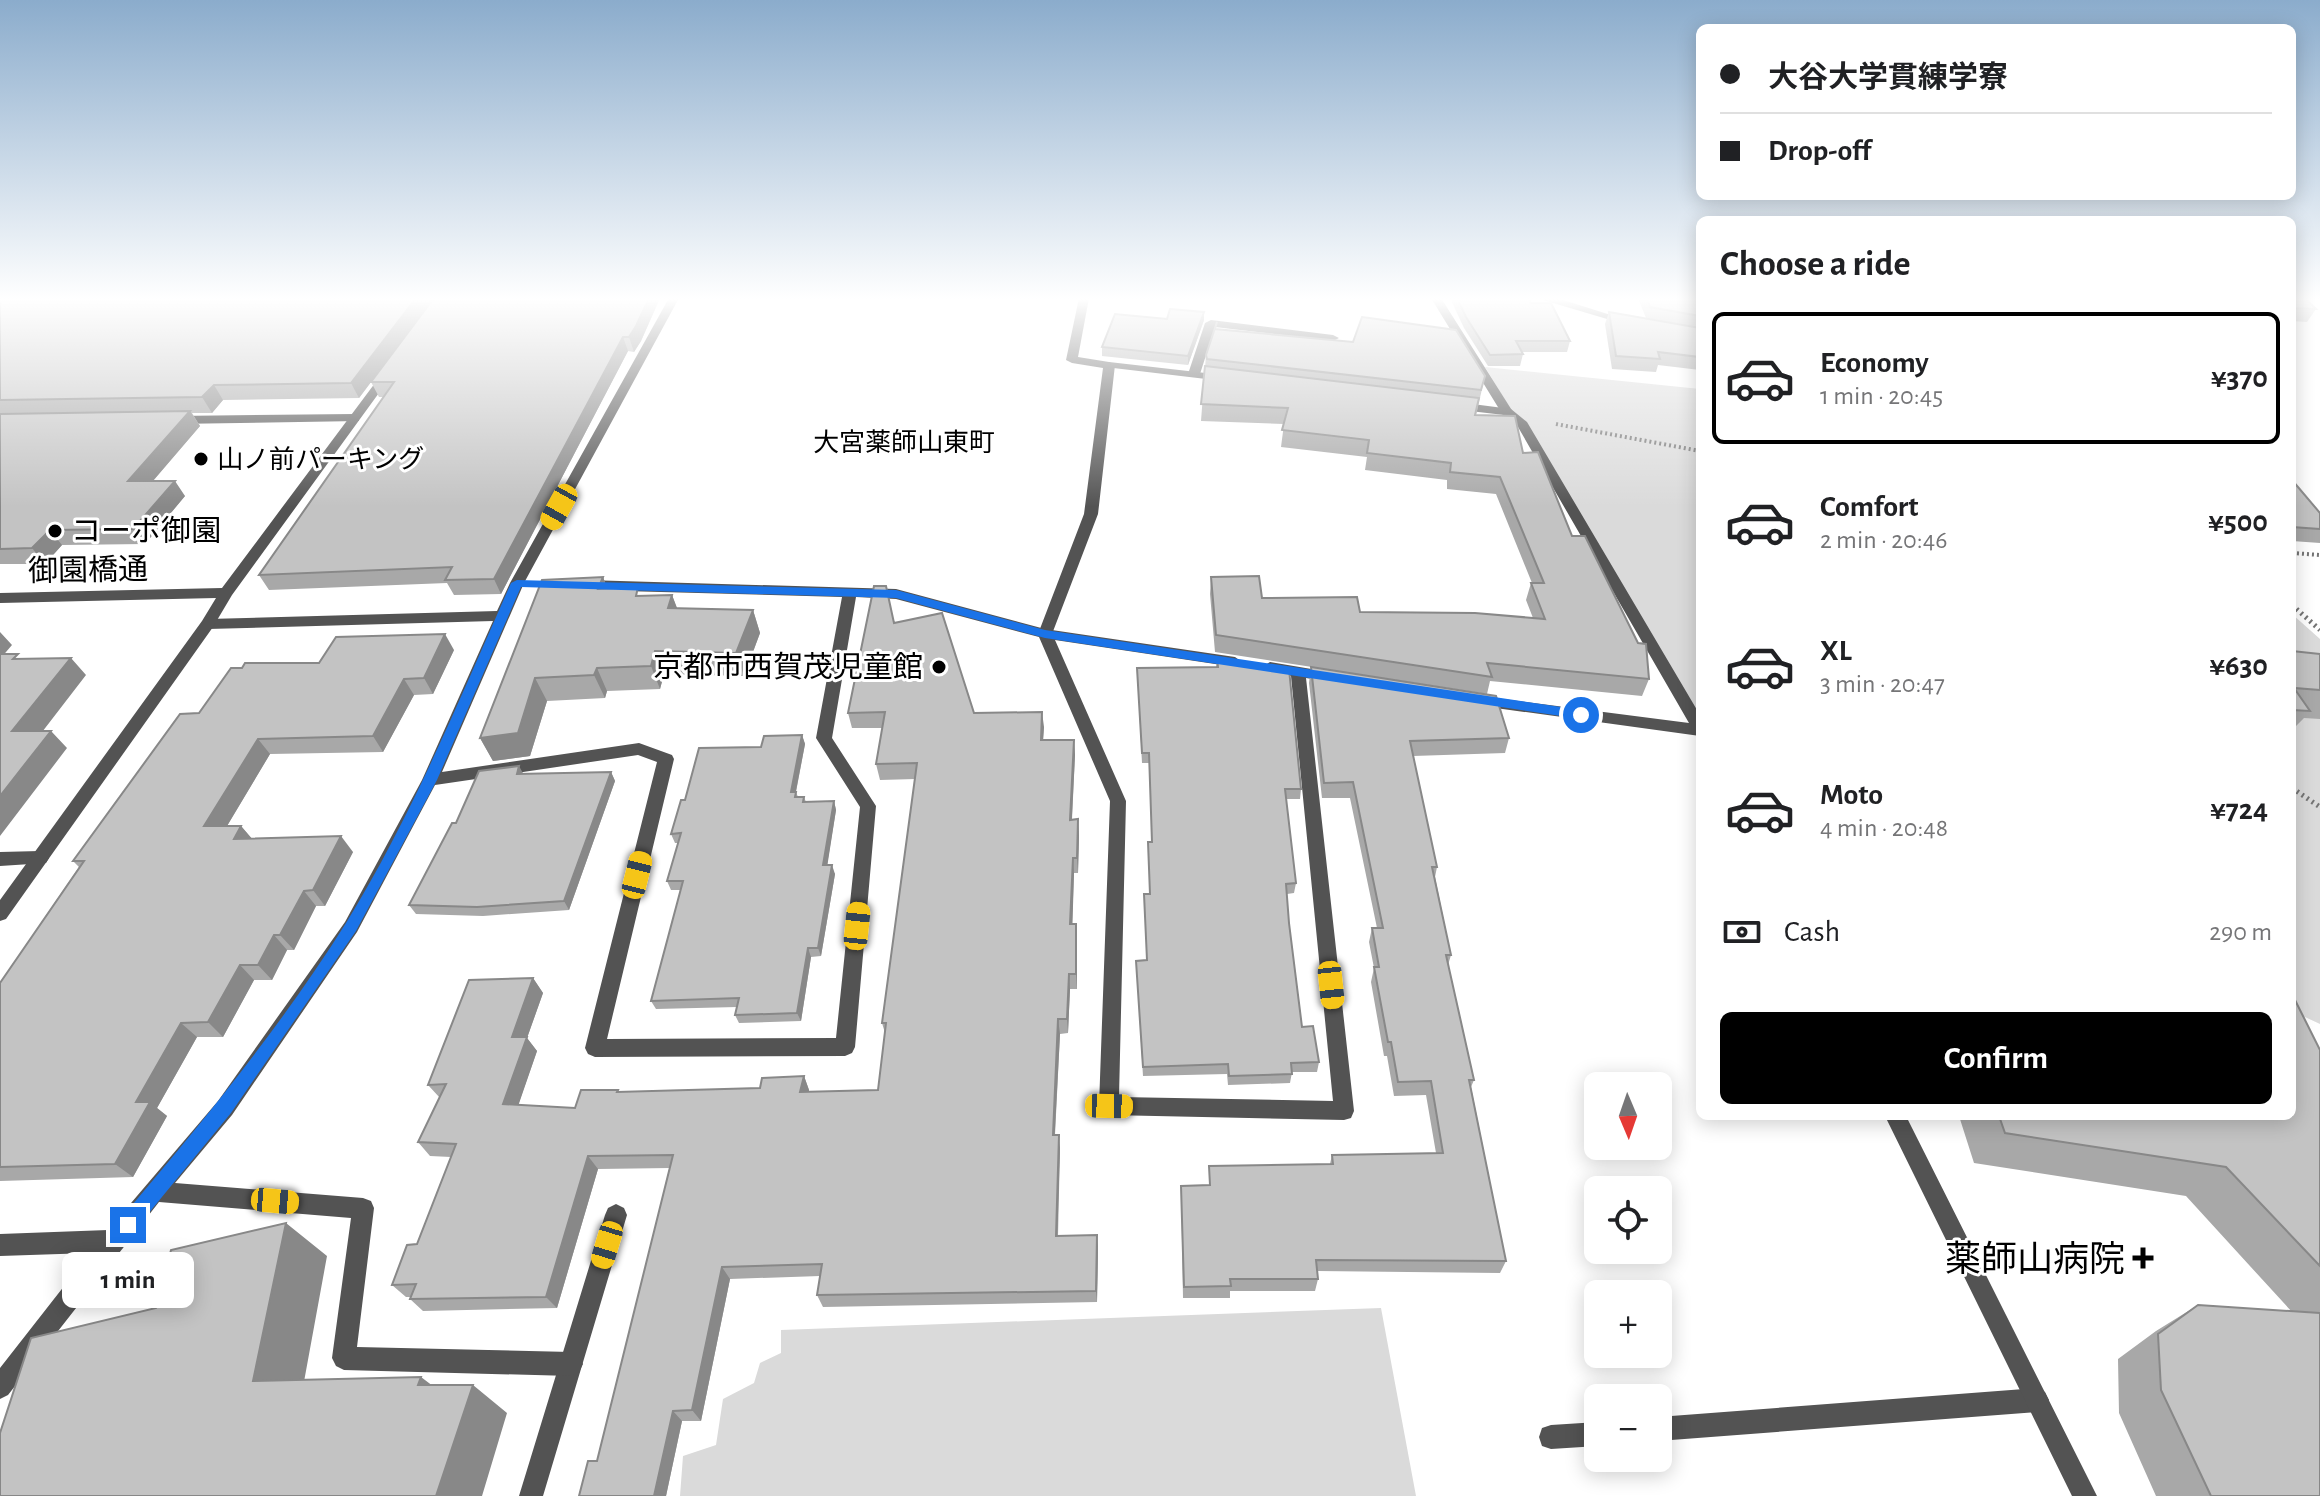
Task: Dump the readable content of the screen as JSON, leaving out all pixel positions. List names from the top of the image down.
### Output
{
  "streets": {
    "street": ["御園橋通"]
  },
  "districts": ["大宮薬師山東町"],
  "places": {
    "other": ["山ノ前パーキング", "コーポ御園", "京都市西賀茂児童館"],
    "health": ["薬師山病院"]
  },
  "north": "bottom",
  "page": {
    "banner": ["大谷大学貫練学寮", "Drop-off"],
    "heading": "Choose a ride",
    "list": [
      {
        "name": "Economy",
        "note": "1 min · 20:45",
        "value": "¥370"
      },
      {
        "name": "Comfort",
        "note": "2 min · 20:46",
        "value": "¥500"
      },
      {
        "name": "XL",
        "note": "3 min · 20:47",
        "value": "¥630"
      },
      {
        "name": "Moto",
        "note": "4 min · 20:48",
        "value": "¥724"
      }
    ],
    "pay": ["Cash", "290 m"],
    "buttons": "Confirm",
    "map_buttons": ["+", "−"],
    "bubble": "1 min"
  }
}
